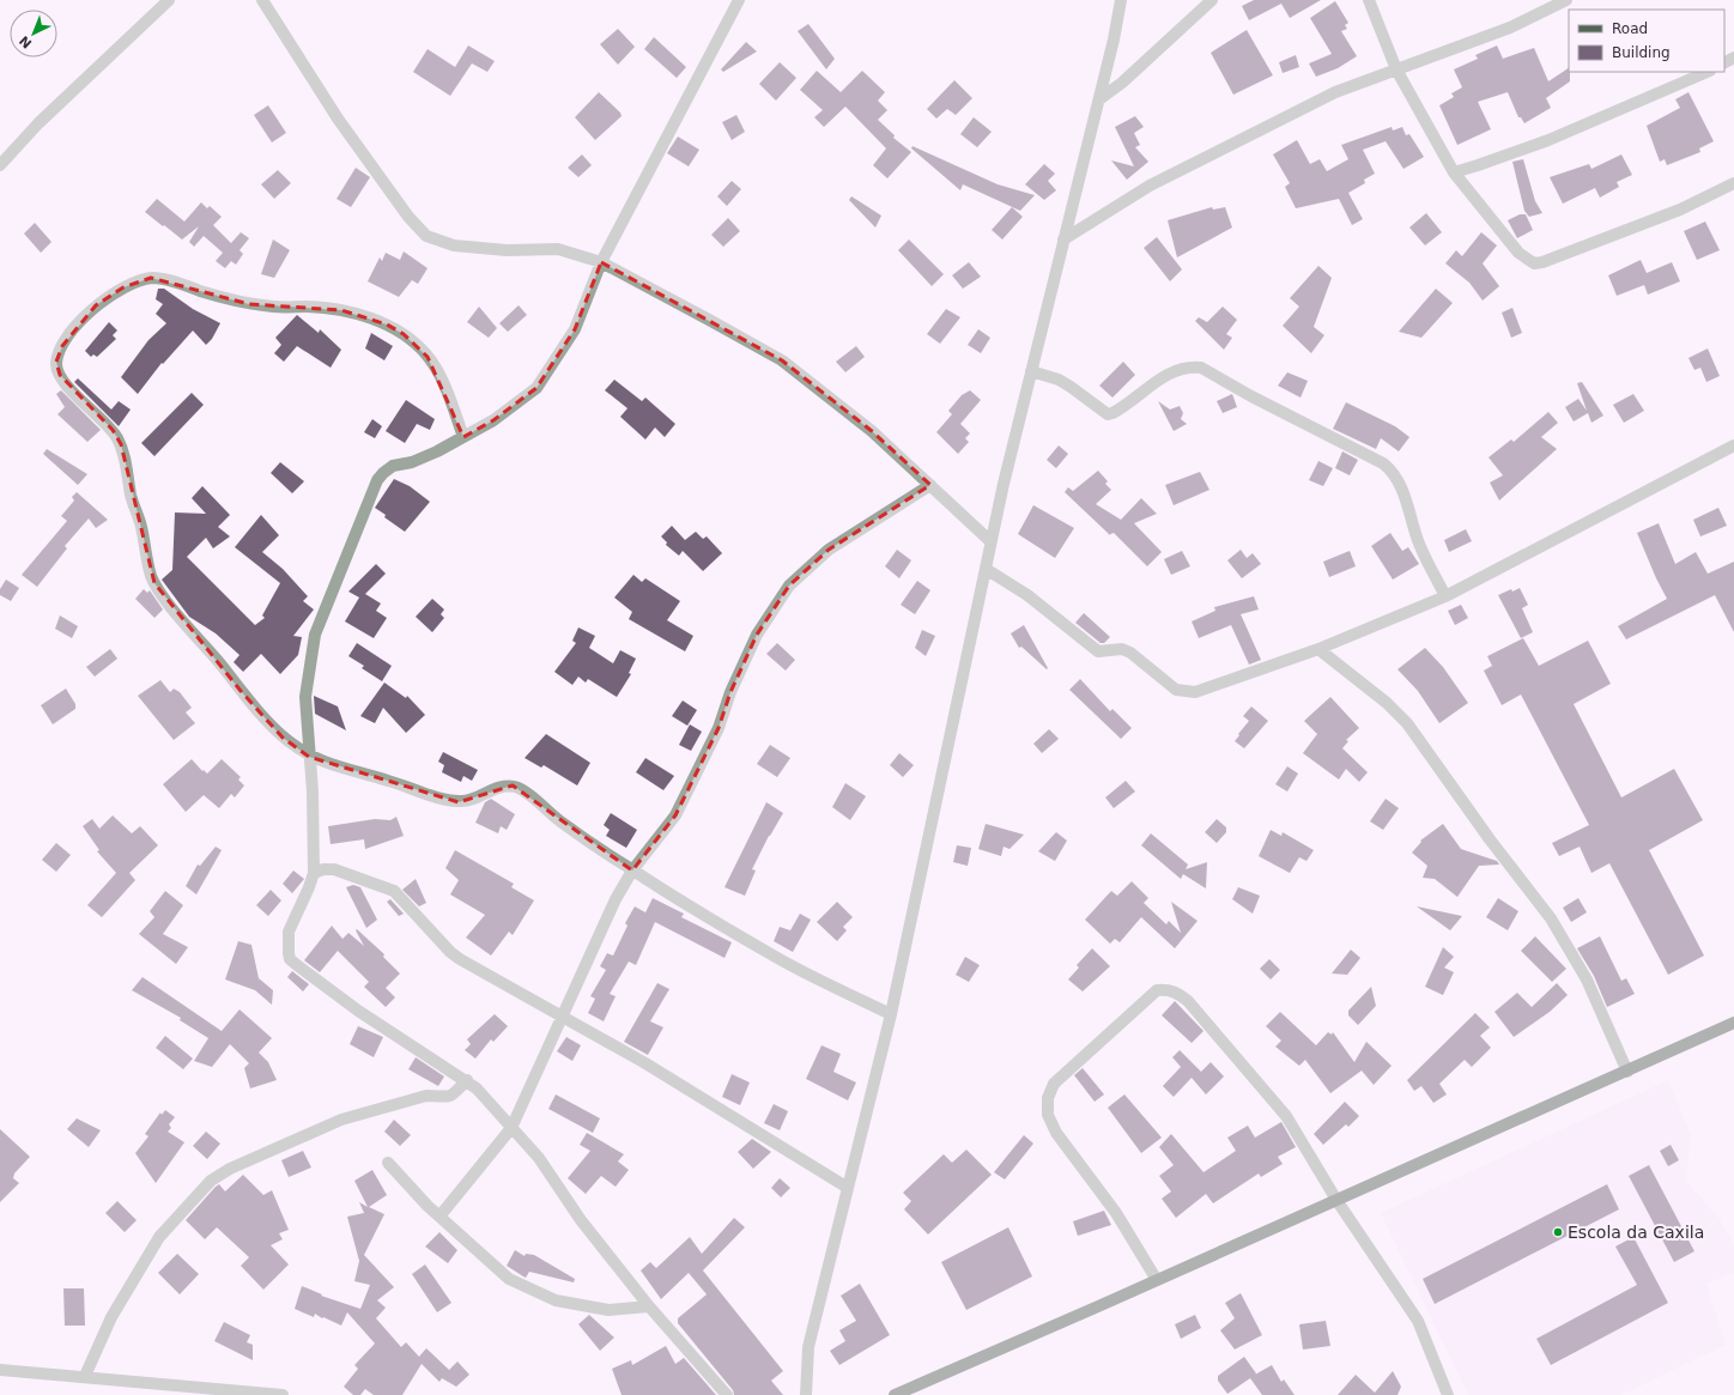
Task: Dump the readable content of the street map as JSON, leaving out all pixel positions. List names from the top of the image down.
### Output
{
  "places": ["Escola da Caxila"],
  "legend": ["Road", "Building"],
  "north": "bottom left"
}
